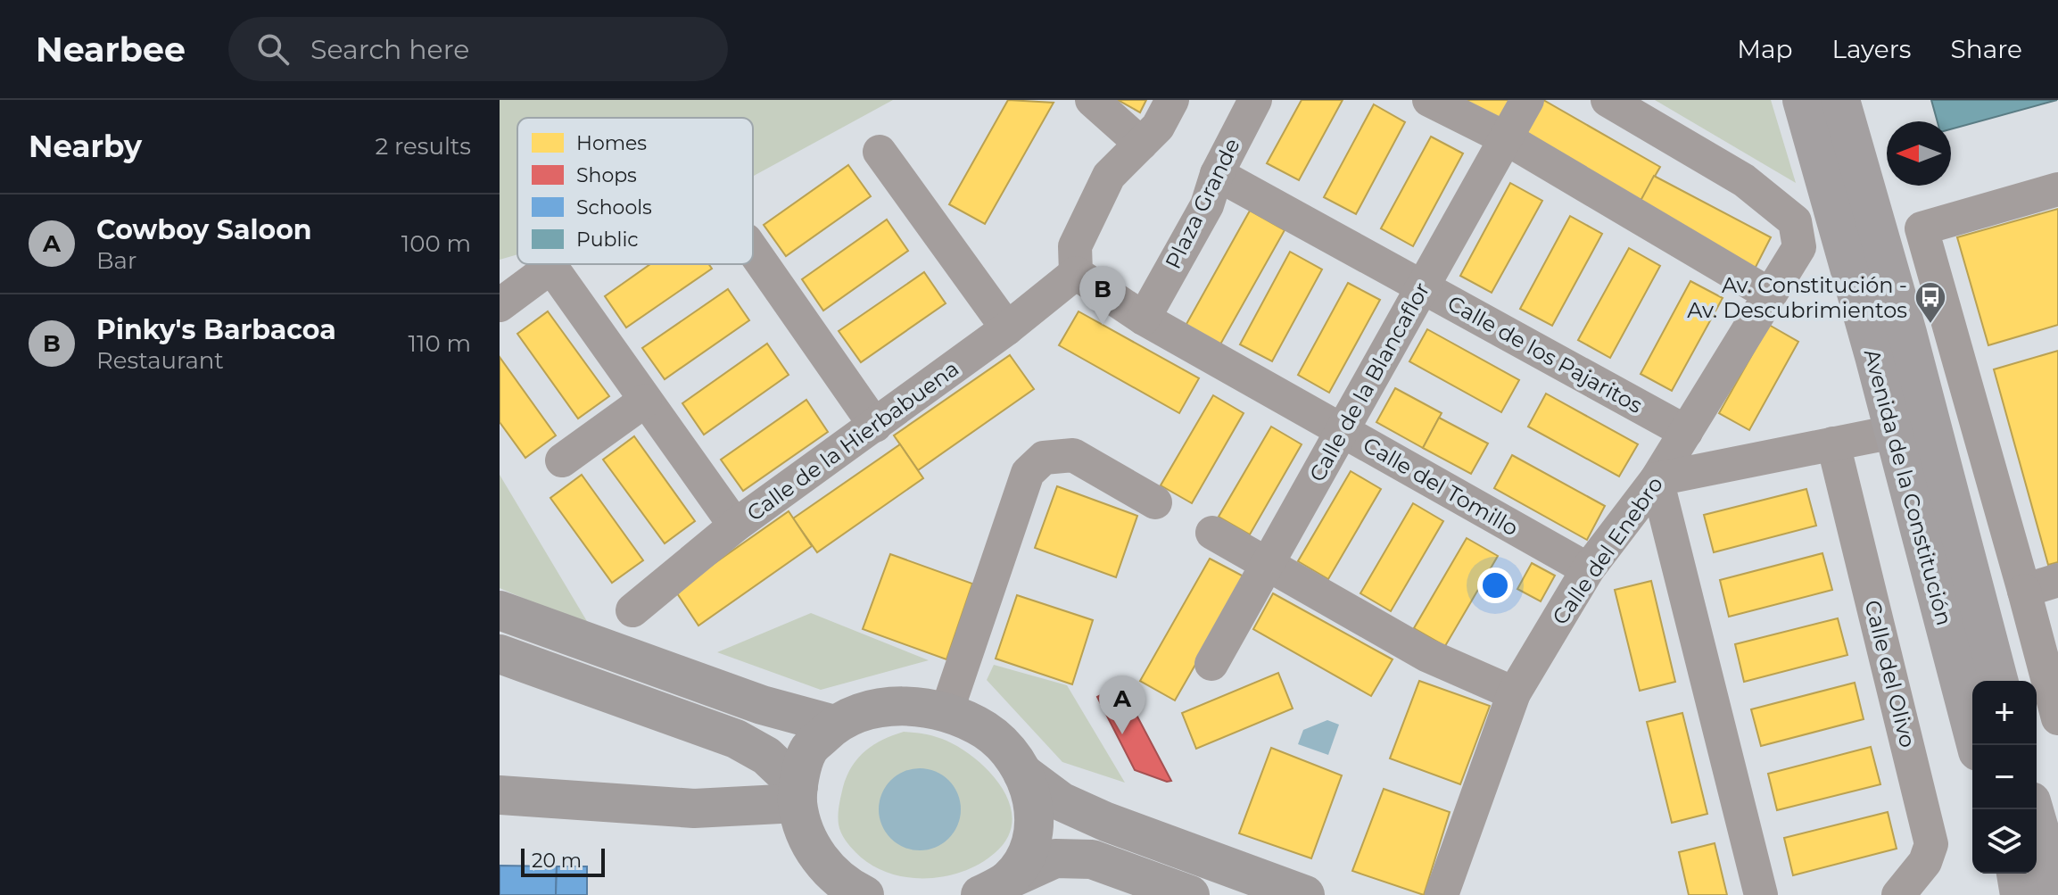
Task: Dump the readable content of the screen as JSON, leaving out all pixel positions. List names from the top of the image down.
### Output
{
  "streets": {
    "main road": ["Avenida de la Constitución"],
    "street": [
      "Plaza Grande",
      "Calle de los Pajaritos",
      "Calle de la Blancaflor",
      "Calle de la Hierbabuena",
      "Calle del Tomillo",
      "Calle del Enebro",
      "Calle del Olivo"
    ]
  },
  "crossings": [
    ["Plaza Grande", "Calle de los Pajaritos"],
    ["Plaza Grande", "Calle del Tomillo"],
    ["Calle de los Pajaritos", "Calle de la Blancaflor"],
    ["Calle de los Pajaritos", "Calle del Enebro"],
    ["Calle de la Blancaflor", "Calle del Tomillo"],
    ["Calle del Tomillo", "Calle del Enebro"]
  ],
  "places": {
    "bus stop": ["Av. Constitución - Av. Descubrimientos"]
  },
  "legend": [
    "Homes",
    "Shops",
    "Schools",
    "Public"
  ],
  "scale_bar": "20 m",
  "north": "left",
  "page": {
    "header": "Nearbee",
    "search": "Search here",
    "nav": ["Map", "Layers", "Share"],
    "heading": ["Nearby", "2 results"],
    "list": [
      {
        "mark": "A",
        "name": "Cowboy Saloon",
        "note": "Bar",
        "value": "100 m"
      },
      {
        "mark": "B",
        "name": "Pinky's Barbacoa",
        "note": "Restaurant",
        "value": "110 m"
      }
    ],
    "pins": ["B", "A"],
    "map_buttons": ["+", "−"],
    "scale": "20 m"
  }
}
